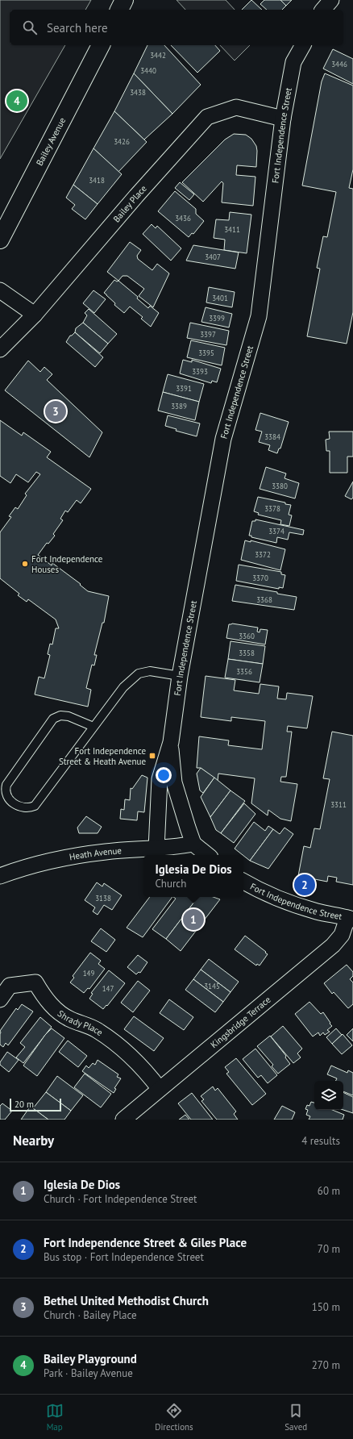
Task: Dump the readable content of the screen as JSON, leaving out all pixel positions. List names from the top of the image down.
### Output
{
  "streets": {
    "main road": ["Bailey Avenue"],
    "street": [
      "Fort Independence Street",
      "Bailey Place",
      "Heath Avenue",
      "Kingsbridge Terrace",
      "Shrady Place"
    ]
  },
  "crossings": [
    ["Fort Independence Street", "Bailey Place"],
    ["Fort Independence Street", "Heath Avenue"],
    ["Fort Independence Street", "Kingsbridge Terrace"],
    ["Kingsbridge Terrace", "Shrady Place"]
  ],
  "places": {
    "other": ["Fort Independence Houses"],
    "transit": ["Fort Independence Street & Heath Avenue"]
  },
  "house_numbers": [
    "3442",
    "3446",
    "3440",
    "3438",
    "3426",
    "3418",
    "3436",
    "3411",
    "3407",
    "3401",
    "3399",
    "3397",
    "3395",
    "3393",
    "3391",
    "3389",
    "3384",
    "3380",
    "3378",
    "3374",
    "3372",
    "3370",
    "3368",
    "3360",
    "3358",
    "3356",
    "3311",
    "3138",
    "149",
    "3145",
    "147"
  ],
  "scale_bar": "20 m",
  "page": {
    "search": "Search here",
    "pins": [
      "4",
      "3",
      "2",
      "1"
    ],
    "popup": ["Iglesia De Dios", "Church"],
    "scale": "20 m",
    "heading": ["Nearby", "4 results"],
    "list": [
      {
        "mark": "1",
        "name": "Iglesia De Dios",
        "note": "Church · Fort Independence Street",
        "value": "60 m"
      },
      {
        "mark": "2",
        "name": "Fort Independence Street & Giles Place",
        "note": "Bus stop · Fort Independence Street",
        "value": "70 m"
      },
      {
        "mark": "3",
        "name": "Bethel United Methodist Church",
        "note": "Church · Bailey Place",
        "value": "150 m"
      },
      {
        "mark": "4",
        "name": "Bailey Playground",
        "note": "Park · Bailey Avenue",
        "value": "270 m"
      }
    ],
    "nav": ["Map", "Directions", "Saved"]
  }
}
